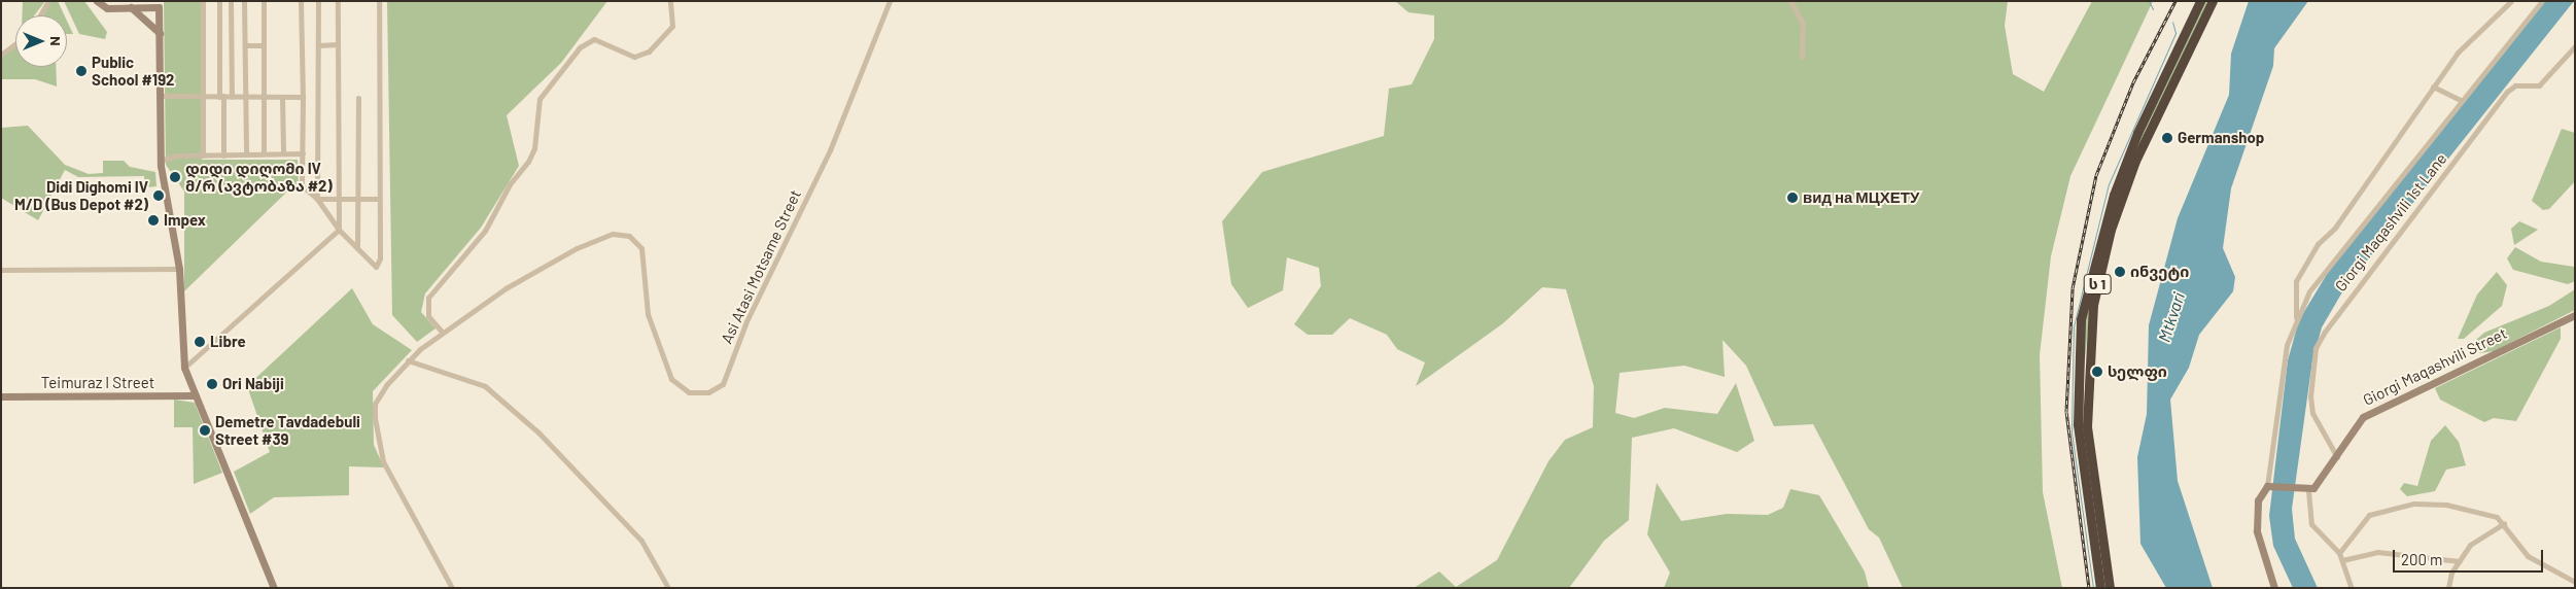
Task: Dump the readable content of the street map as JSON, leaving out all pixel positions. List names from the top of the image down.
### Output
{
  "streets": {
    "highway": ["ს 1"],
    "street": [
      "Giorgi Maqashvili 1st Lane",
      "Asi Atasi Motsame Street",
      "Giorgi Maqashvili Street",
      "Teimuraz I Street"
    ]
  },
  "crossings": [
    ["Giorgi Maqashvili 1st Lane", "Giorgi Maqashvili Street"]
  ],
  "water": ["Mtkvari"],
  "places": [
    "Public School #192",
    "Germanshop",
    "დიდი დიღომი IV მ/რ (ავტობაზა #2)",
    "Didi Dighomi IV M/D (Bus Depot #2)",
    "вид на МЦХЕТУ",
    "Impex",
    "ინვეტი",
    "Libre",
    "სელფი",
    "Ori Nabiji",
    "Demetre Tavdadebuli Street #39"
  ],
  "scale_bar": "200 m",
  "north": "right"
}
